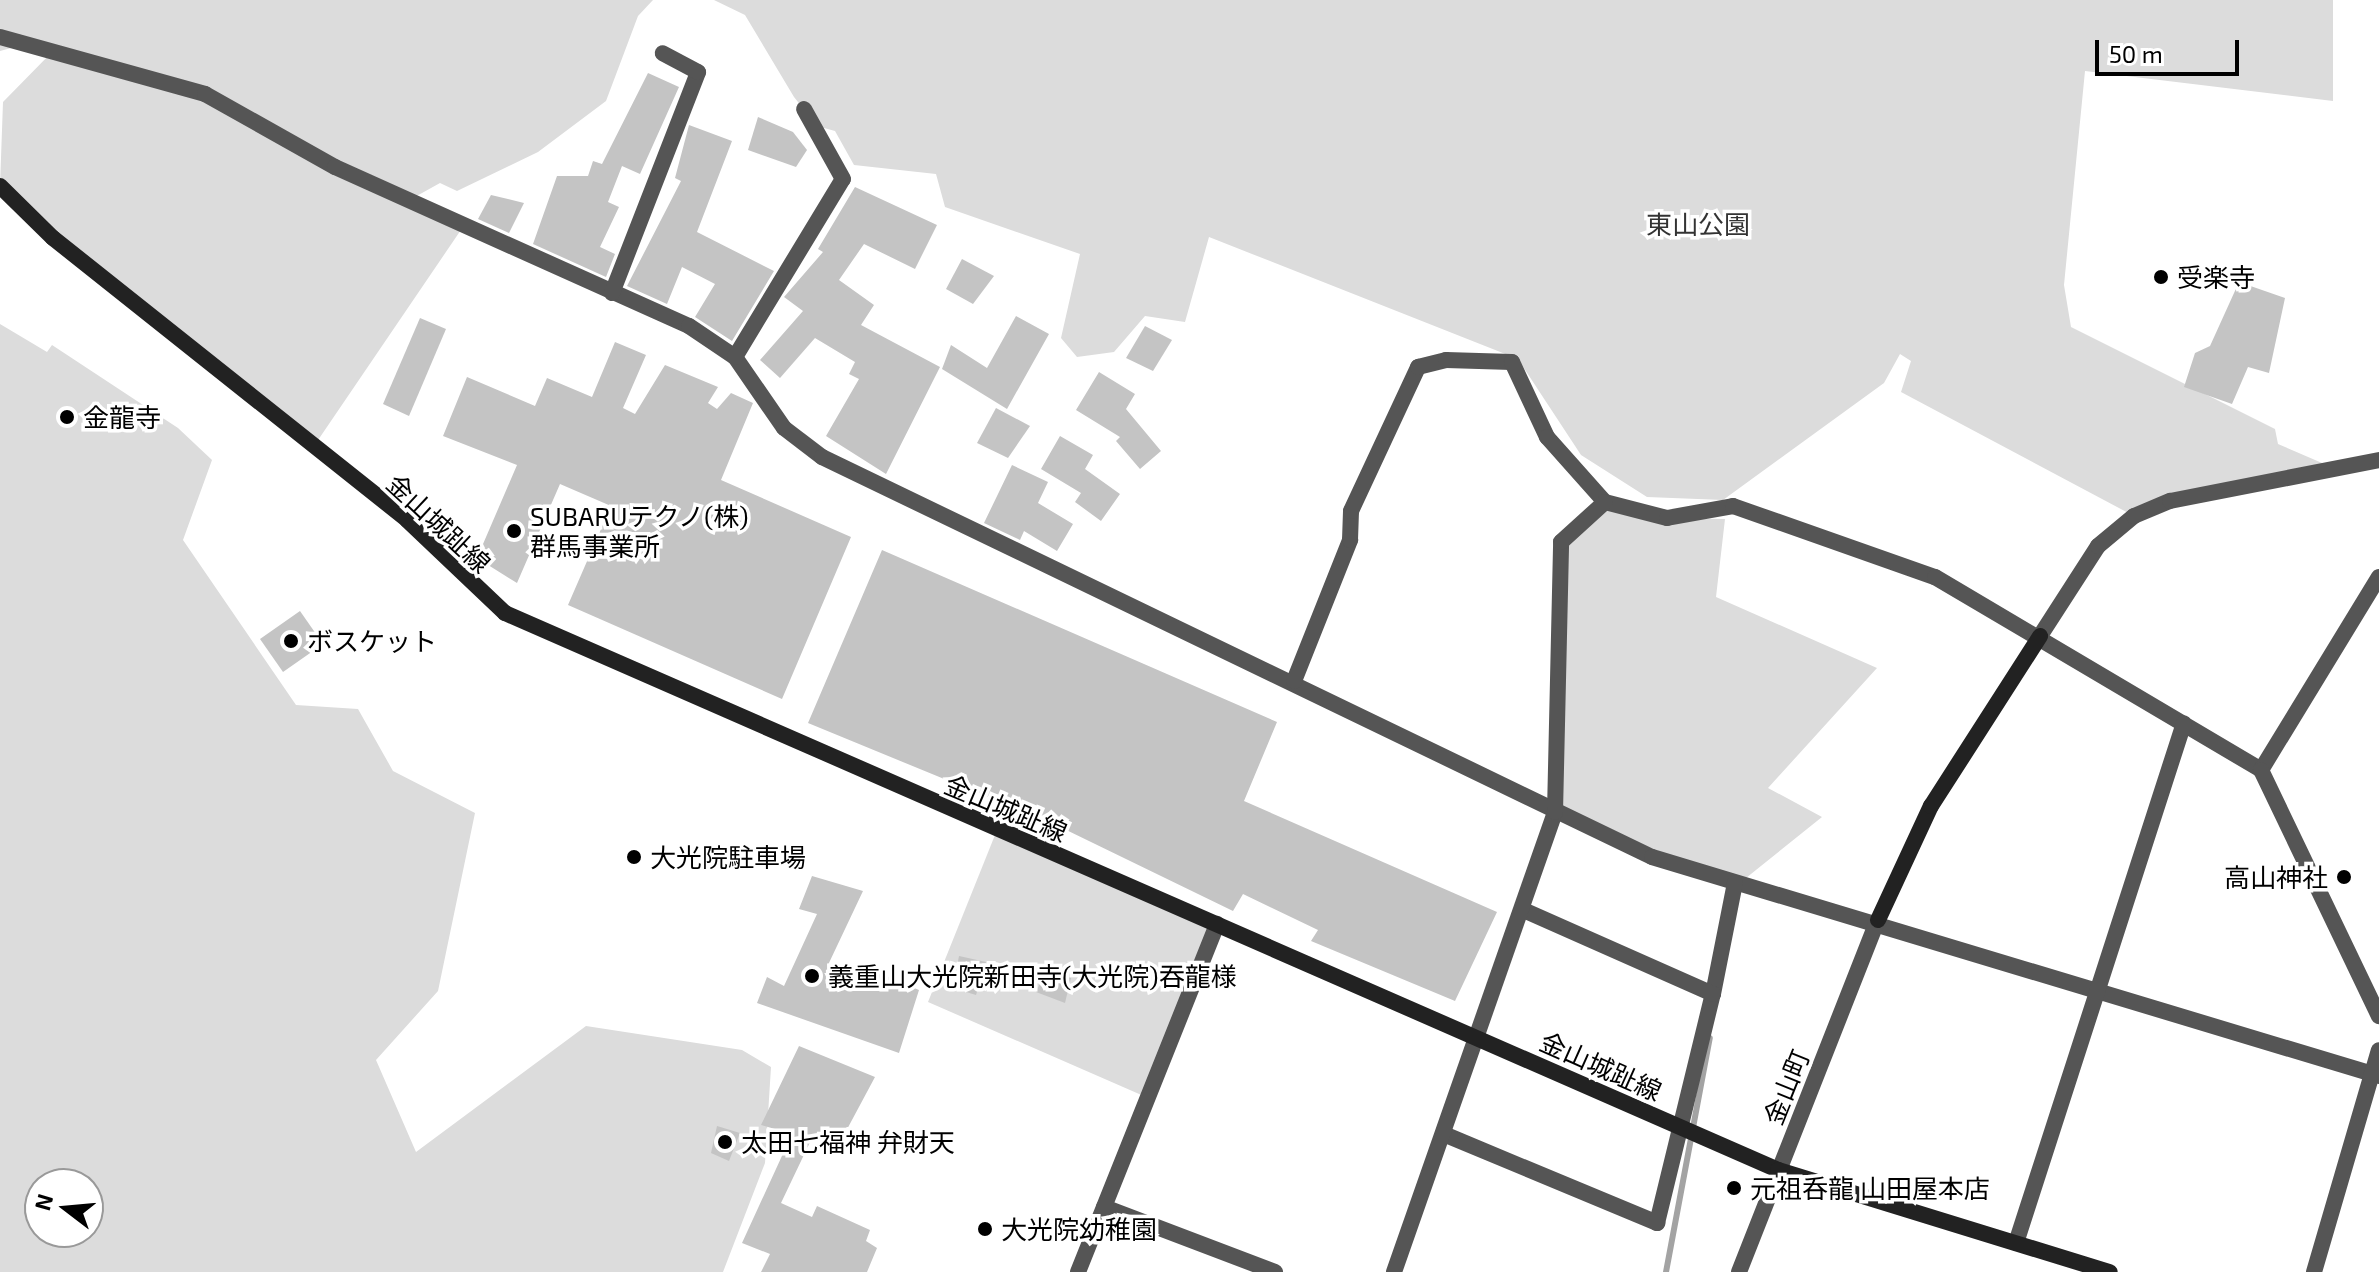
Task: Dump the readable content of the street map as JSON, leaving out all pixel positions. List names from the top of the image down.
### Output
{
  "streets": {
    "main road": ["金山城趾線"],
    "street": ["金山町"]
  },
  "crossings": [
    ["金山城趾線", "金山町"]
  ],
  "parks": ["東山公園"],
  "places": [
    "受楽寺",
    "金龍寺",
    "SUBARUテクノ(株) 群馬事業所",
    "ボスケット",
    "大光院駐車場",
    "高山神社",
    "義重山大光院新田寺(大光院)吞龍様",
    "太田七福神 弁財天",
    "元祖呑龍 山田屋本店",
    "大光院幼稚園"
  ],
  "scale_bar": "50 m",
  "north": "left"
}
